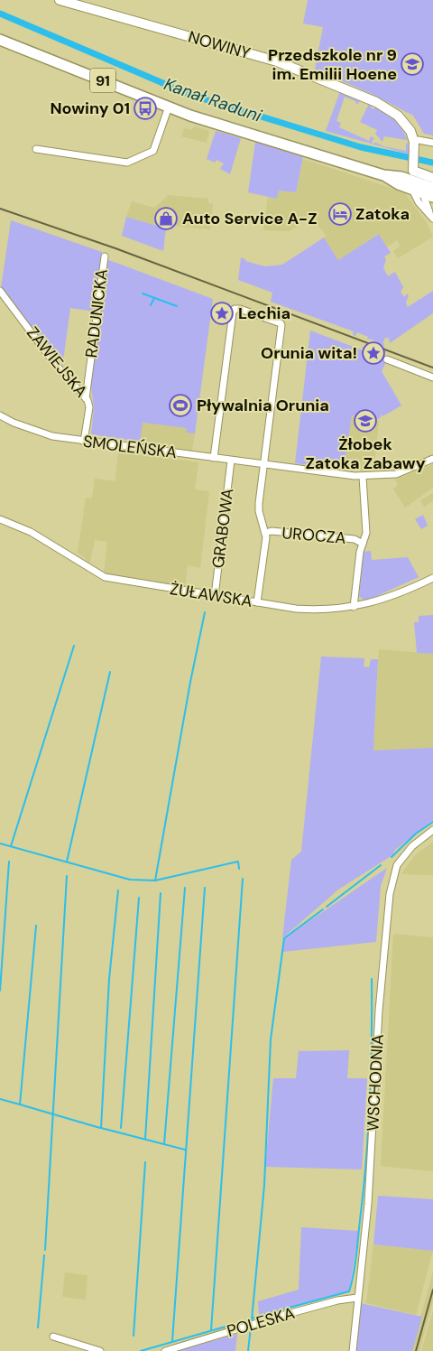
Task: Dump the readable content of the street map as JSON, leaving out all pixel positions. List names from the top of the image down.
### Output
{
  "streets": {
    "main road": ["91"],
    "street": [
      "NOWINY",
      "RADUNICKA",
      "ZAWIEJSKA",
      "SMOLEŃSKA",
      "GRABOWA",
      "UROCZA",
      "ŻUŁAWSKA",
      "WSCHODNIA",
      "POLESKA"
    ]
  },
  "crossings": [
    ["RADUNICKA", "ZAWIEJSKA"],
    ["ZAWIEJSKA", "SMOLEŃSKA"],
    ["SMOLEŃSKA", "GRABOWA"],
    ["GRABOWA", "ŻUŁAWSKA"],
    ["WSCHODNIA", "POLESKA"]
  ],
  "water": ["Kanał Raduni"],
  "places": {
    "school or university": ["Przedszkole nr 9 im. Emilii Hoene", "Żłobek Zatoka Zabawy"],
    "bus stop": ["Nowiny 01"],
    "hotel": ["Zatoka"],
    "shop": ["Auto Service A-Z"],
    "place": ["Lechia", "Orunia wita!"],
    "sports": ["Pływalnia Orunia"]
  }
}
